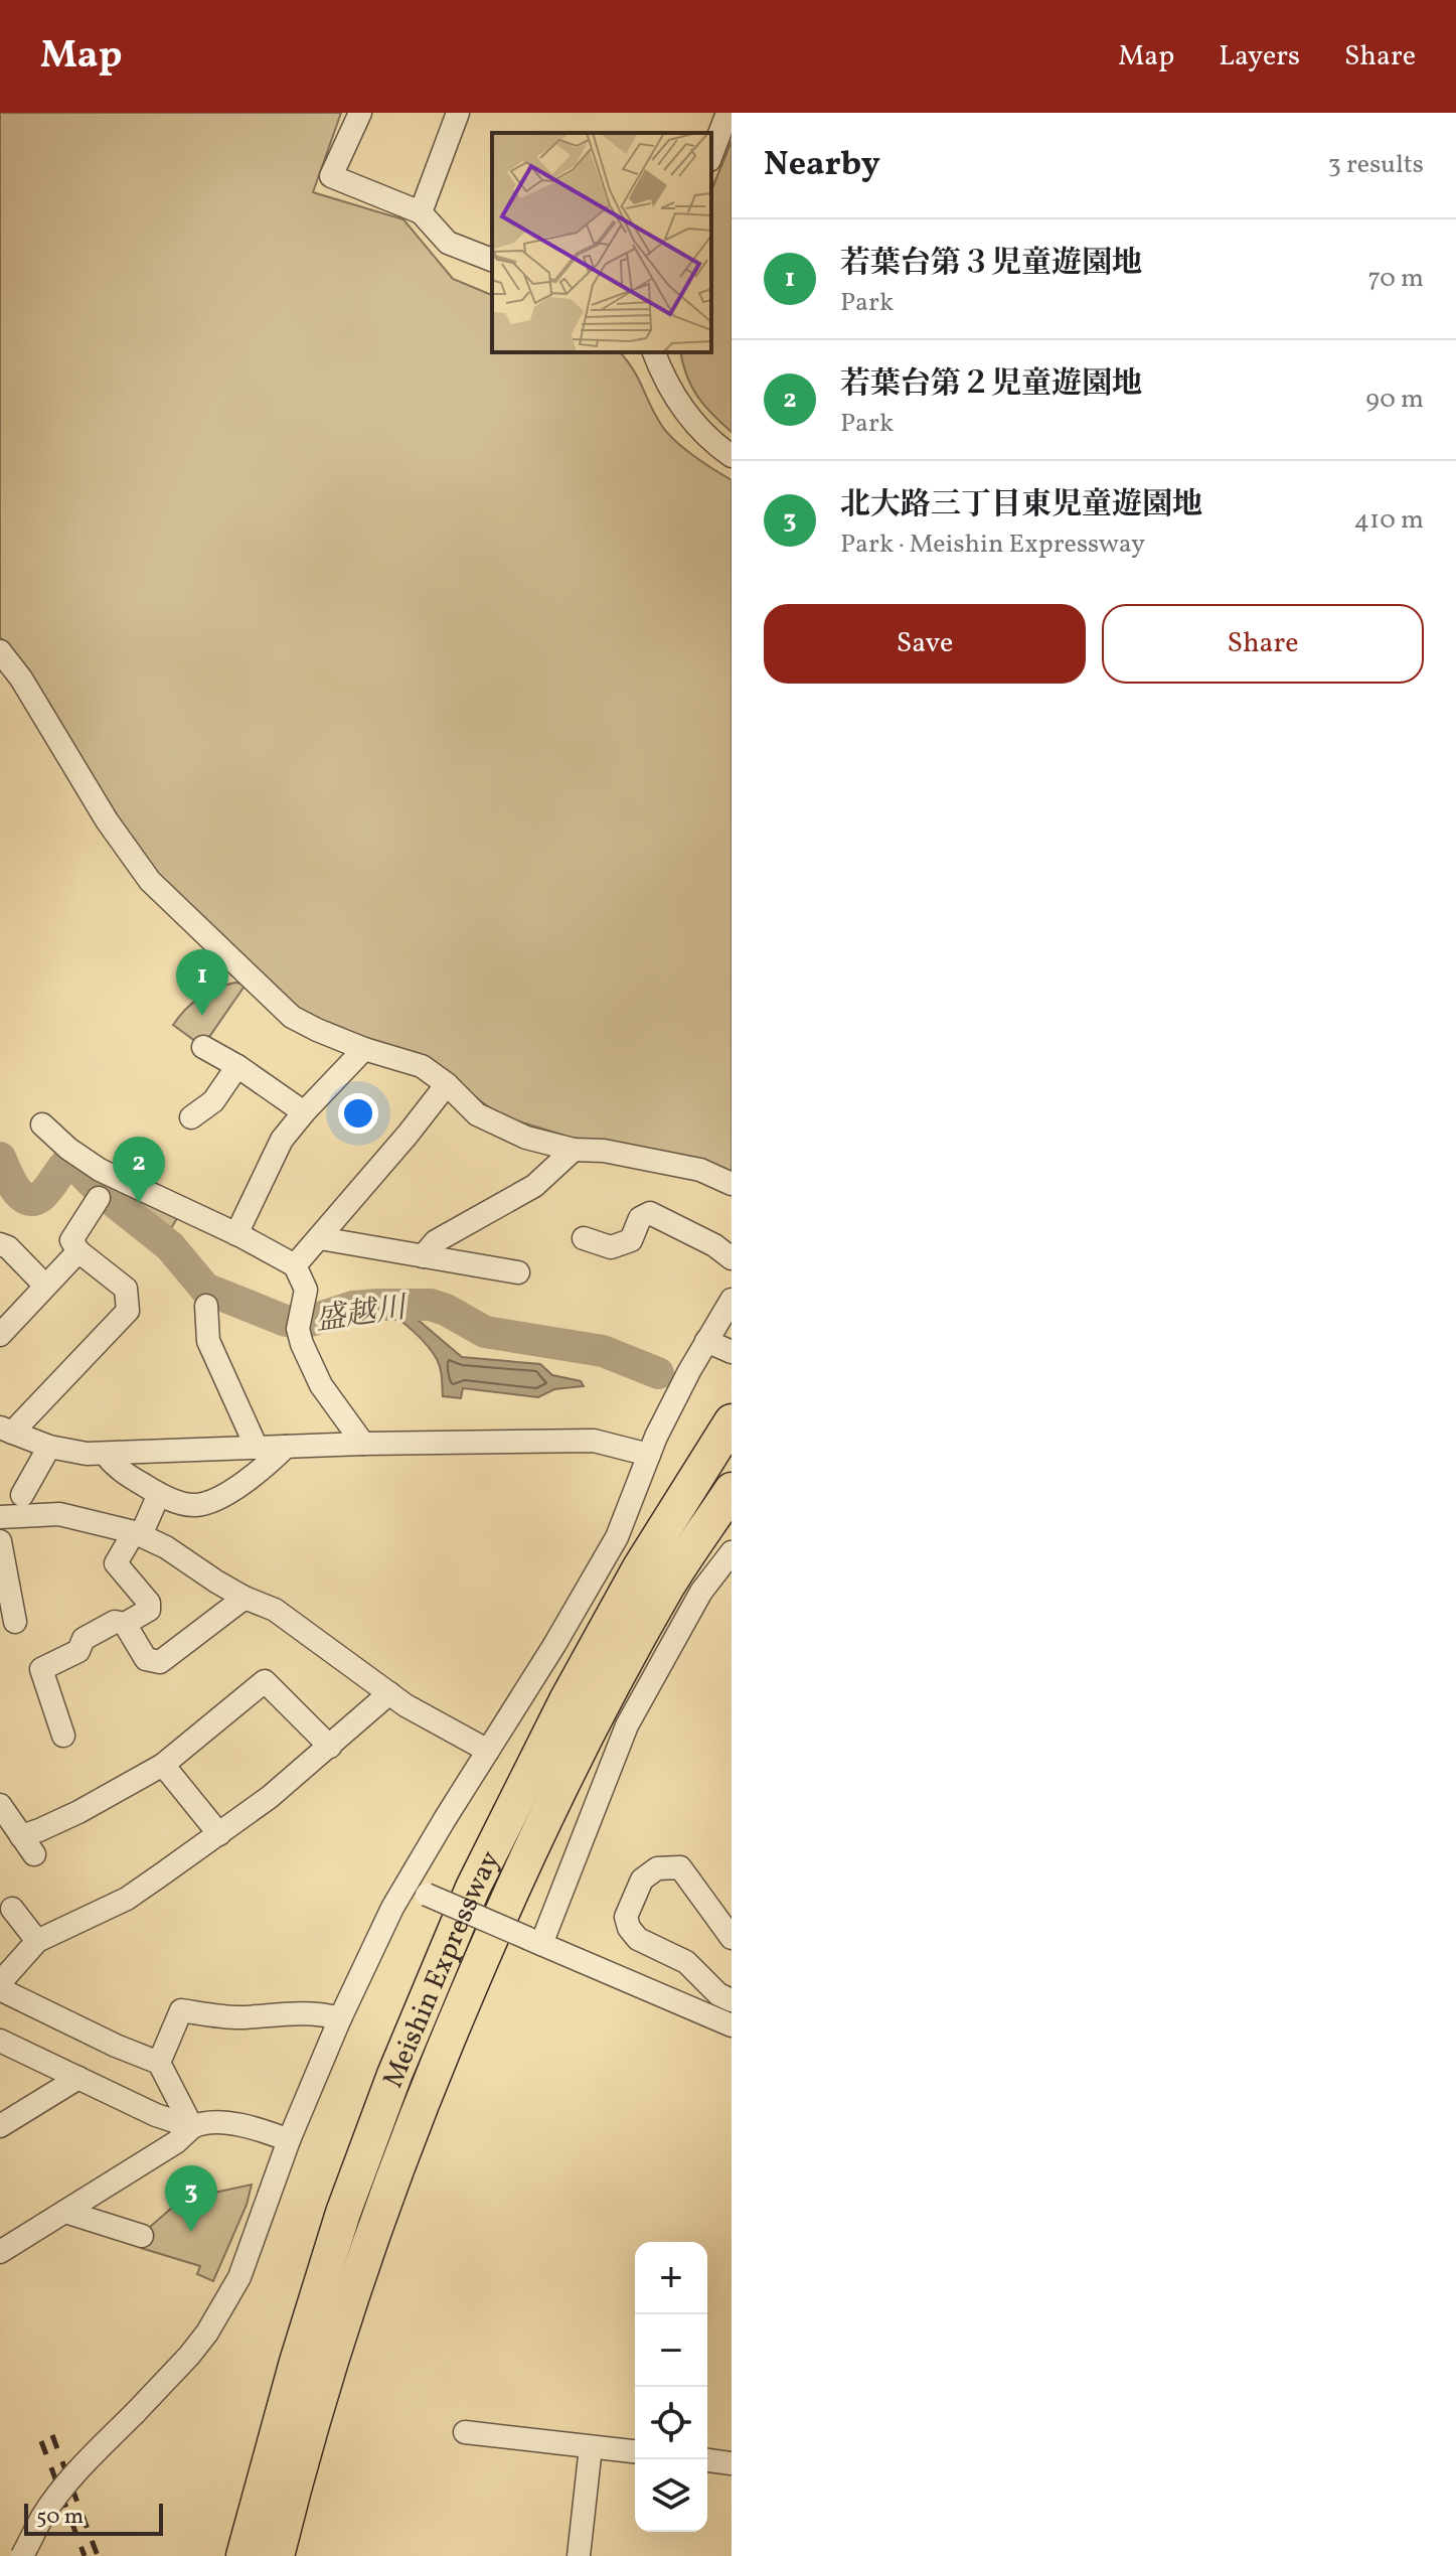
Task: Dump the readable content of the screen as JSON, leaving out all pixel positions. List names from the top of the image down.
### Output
{
  "streets": {
    "highway": ["Meishin Expressway"]
  },
  "water": ["盛越川"],
  "scale_bar": "50 m",
  "page": {
    "header": "Map",
    "nav": ["Map", "Layers", "Share"],
    "heading": ["Nearby", "3 results"],
    "list": [
      {
        "mark": "1",
        "name": "若葉台第３児童遊園地",
        "note": "Park",
        "value": "70 m"
      },
      {
        "mark": "2",
        "name": "若葉台第２児童遊園地",
        "note": "Park",
        "value": "90 m"
      },
      {
        "mark": "3",
        "name": "北大路三丁目東児童遊園地",
        "note": "Park · Meishin Expressway",
        "value": "410 m"
      }
    ],
    "buttons": ["Save", "Share"],
    "pins": ["1", "2", "3"],
    "map_buttons": ["+", "−"],
    "scale": "50 m"
  }
}
